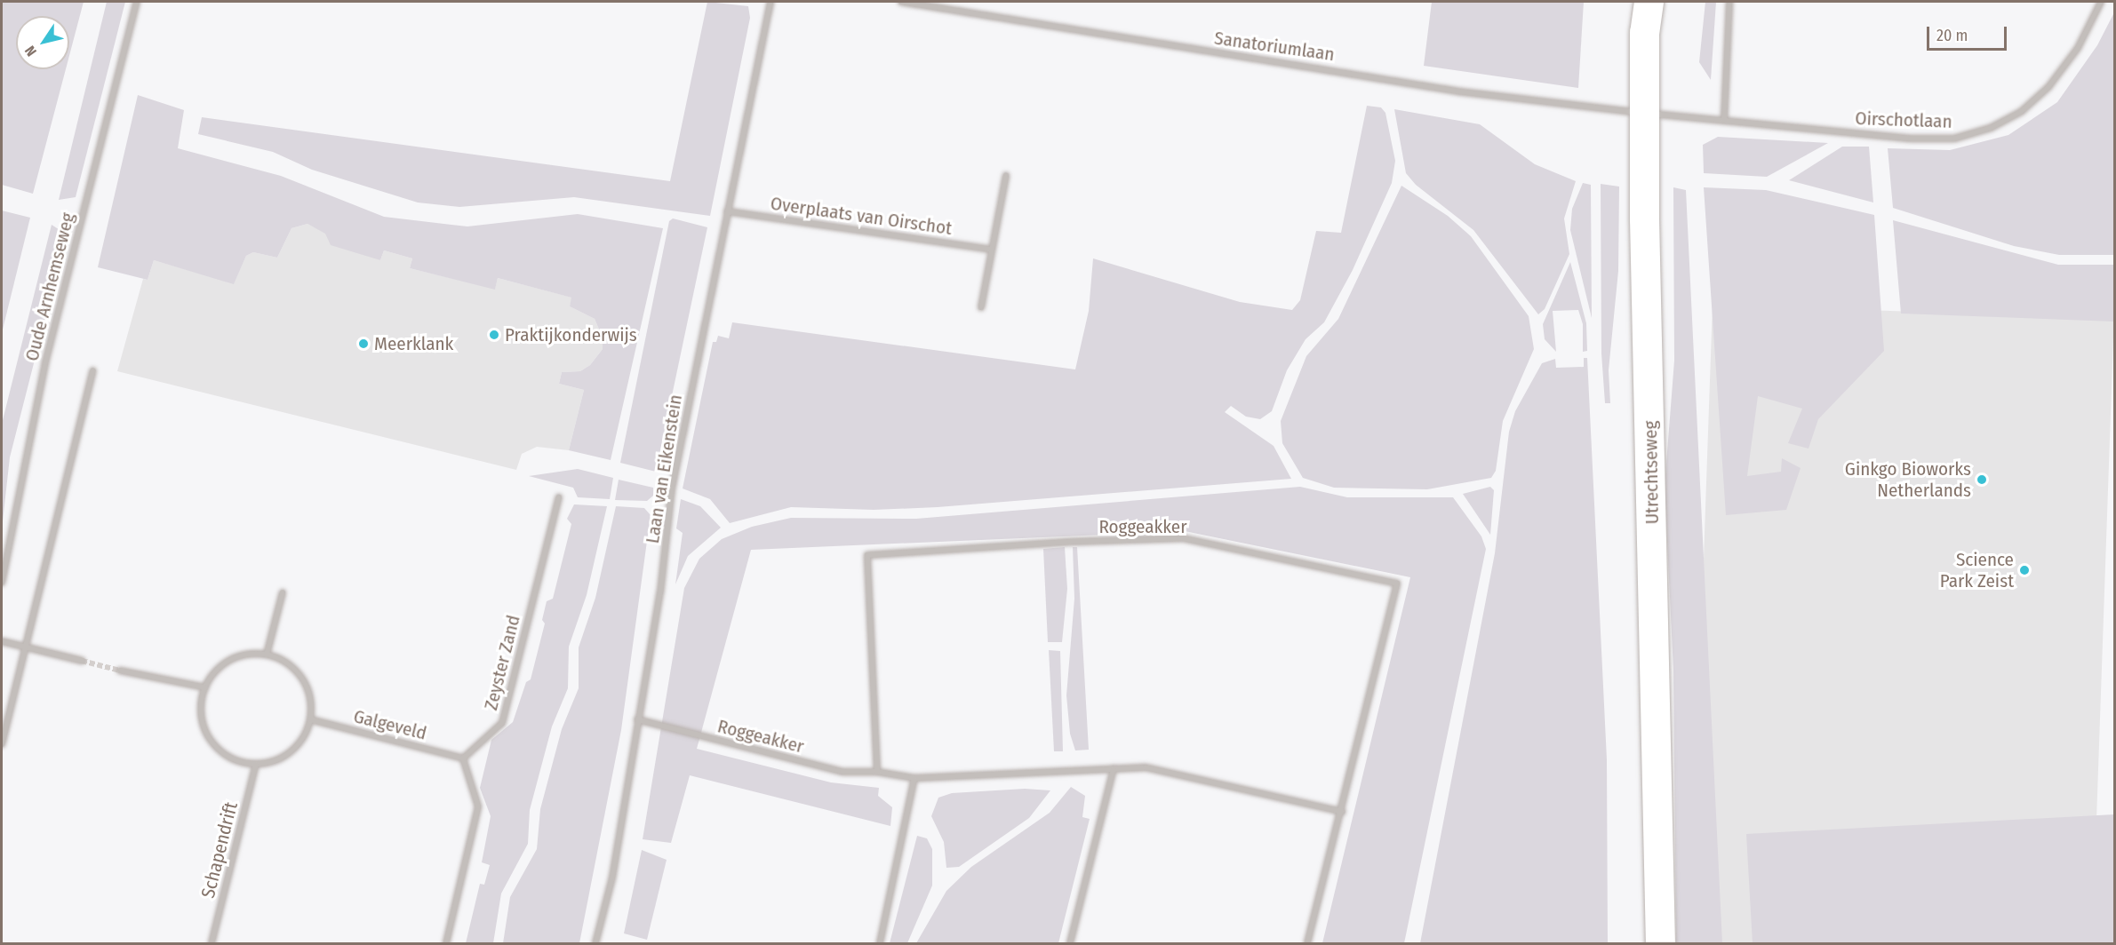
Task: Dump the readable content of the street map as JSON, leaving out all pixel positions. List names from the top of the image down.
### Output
{
  "streets": {
    "main road": ["Utrechtseweg"],
    "street": [
      "Sanatoriumlaan",
      "Oirschotlaan",
      "Overplaats van Oirschot",
      "Oude Arnhemseweg",
      "Laan van Eikenstein",
      "Roggeakker",
      "Zeyster Zand",
      "Galgeveld",
      "Schapendrift"
    ]
  },
  "crossings": [
    ["Sanatoriumlaan", "Oirschotlaan"],
    ["Sanatoriumlaan", "Utrechtseweg"],
    ["Oirschotlaan", "Utrechtseweg"],
    ["Overplaats van Oirschot", "Laan van Eikenstein"],
    ["Laan van Eikenstein", "Roggeakker"],
    ["Zeyster Zand", "Galgeveld"],
    ["Galgeveld", "Schapendrift"]
  ],
  "places": [
    "Praktijkonderwijs",
    "Meerklank",
    "Ginkgo Bioworks Netherlands",
    "Science Park Zeist"
  ],
  "scale_bar": "20 m",
  "north": "bottom left"
}
